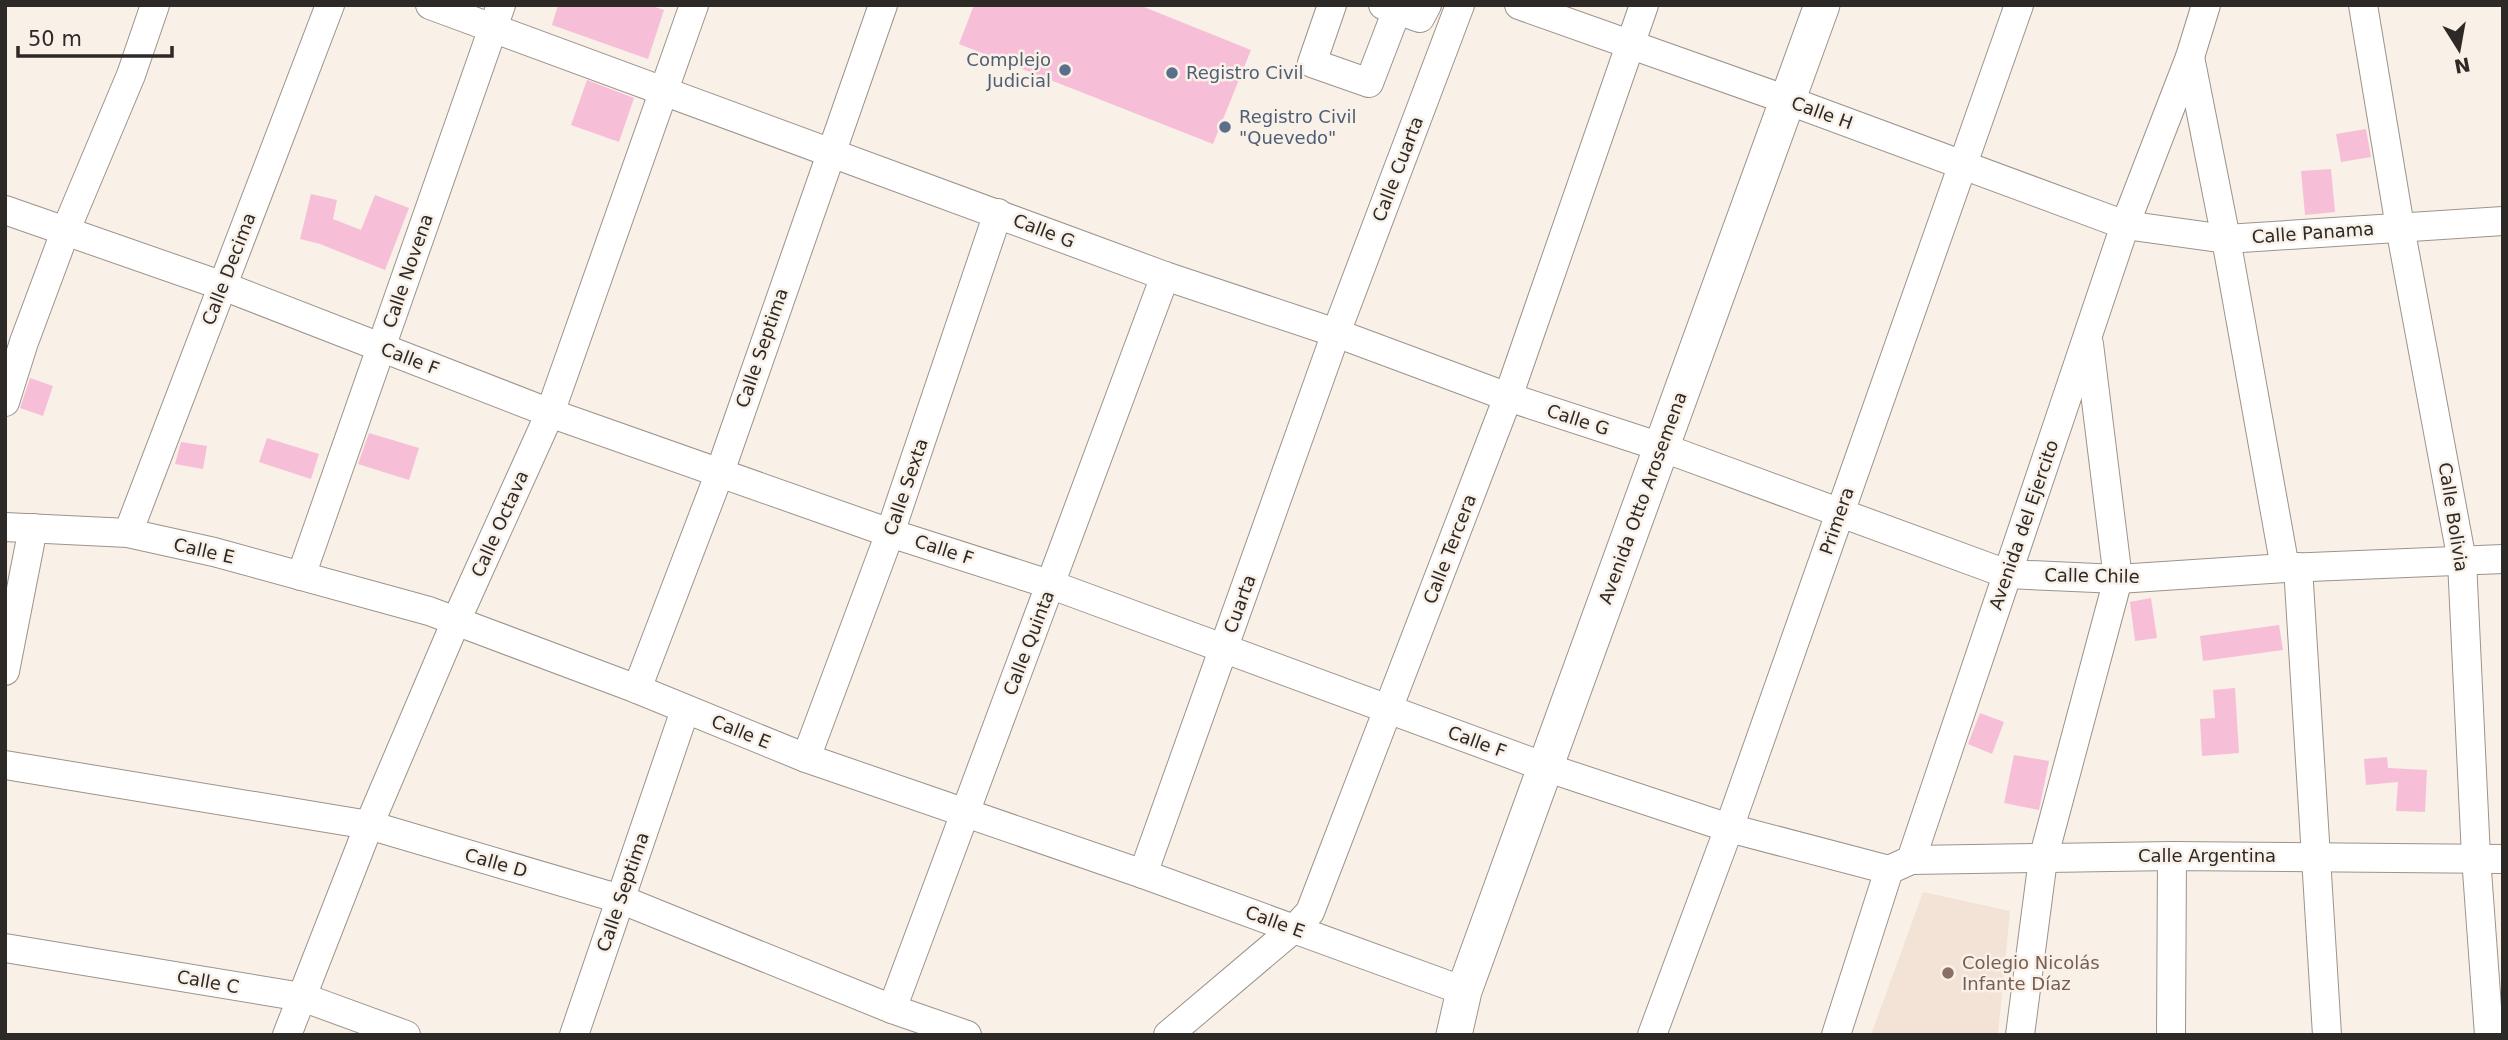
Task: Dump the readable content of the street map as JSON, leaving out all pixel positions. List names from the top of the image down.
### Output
{
  "streets": {
    "main road": ["Avenida Otto Arosemena"],
    "street": [
      "Calle H",
      "Calle Cuarta",
      "Calle G",
      "Calle Panama",
      "Calle Decima",
      "Calle Novena",
      "Calle Septima",
      "Calle F",
      "Calle Sexta",
      "Calle Bolivia",
      "Primera",
      "Calle Octava",
      "Avenida del Ejercito",
      "Calle Tercera",
      "Calle E",
      "Calle Chile",
      "Cuarta",
      "Calle Quinta",
      "Calle Argentina",
      "Calle D",
      "Calle C"
    ]
  },
  "crossings": [
    ["Calle H", "Calle Panama"],
    ["Calle H", "Avenida Otto Arosemena"],
    ["Calle H", "Primera"],
    ["Calle H", "Avenida del Ejercito"],
    ["Calle H", "Calle Tercera"],
    ["Calle Cuarta", "Calle G"],
    ["Calle Cuarta", "Cuarta"],
    ["Calle G", "Calle Novena"],
    ["Calle G", "Calle Septima"],
    ["Calle G", "Calle Sexta"],
    ["Calle G", "Avenida Otto Arosemena"],
    ["Calle G", "Calle Octava"],
    ["Calle G", "Calle Tercera"],
    ["Calle G", "Calle Chile"],
    ["Calle G", "Cuarta"],
    ["Calle G", "Calle Quinta"],
    ["Calle Panama", "Calle Bolivia"],
    ["Calle Panama", "Avenida del Ejercito"],
    ["Calle Decima", "Calle F"],
    ["Calle Decima", "Calle E"],
    ["Calle Novena", "Calle F"],
    ["Calle Novena", "Calle E"],
    ["Calle Septima", "Calle F"],
    ["Calle Septima", "Calle E"],
    ["Calle Septima", "Calle D"],
    ["Calle F", "Calle Sexta"],
    ["Calle F", "Avenida Otto Arosemena"],
    ["Calle F", "Primera"],
    ["Calle F", "Calle Octava"],
    ["Calle F", "Avenida del Ejercito"],
    ["Calle F", "Calle Tercera"],
    ["Calle F", "Cuarta"],
    ["Calle F", "Calle Quinta"],
    ["Calle F", "Calle Argentina"],
    ["Calle Sexta", "Calle E"],
    ["Avenida Otto Arosemena", "Calle E"],
    ["Avenida Otto Arosemena", "Calle Chile"],
    ["Calle Bolivia", "Calle Chile"],
    ["Calle Bolivia", "Calle Argentina"],
    ["Primera", "Calle Chile"],
    ["Calle Octava", "Calle E"],
    ["Calle Octava", "Calle D"],
    ["Calle Octava", "Calle C"],
    ["Avenida del Ejercito", "Calle Chile"],
    ["Avenida del Ejercito", "Calle Argentina"],
    ["Calle Tercera", "Calle E"],
    ["Calle E", "Cuarta"],
    ["Calle E", "Calle Quinta"],
    ["Calle Quinta", "Calle D"]
  ],
  "places": [
    "Complejo Judicial",
    "Registro Civil",
    "Registro Civil \"Quevedo\"",
    "Colegio Nicolás Infante Díaz"
  ],
  "scale_bar": "50 m",
  "north": "bottom"
}
